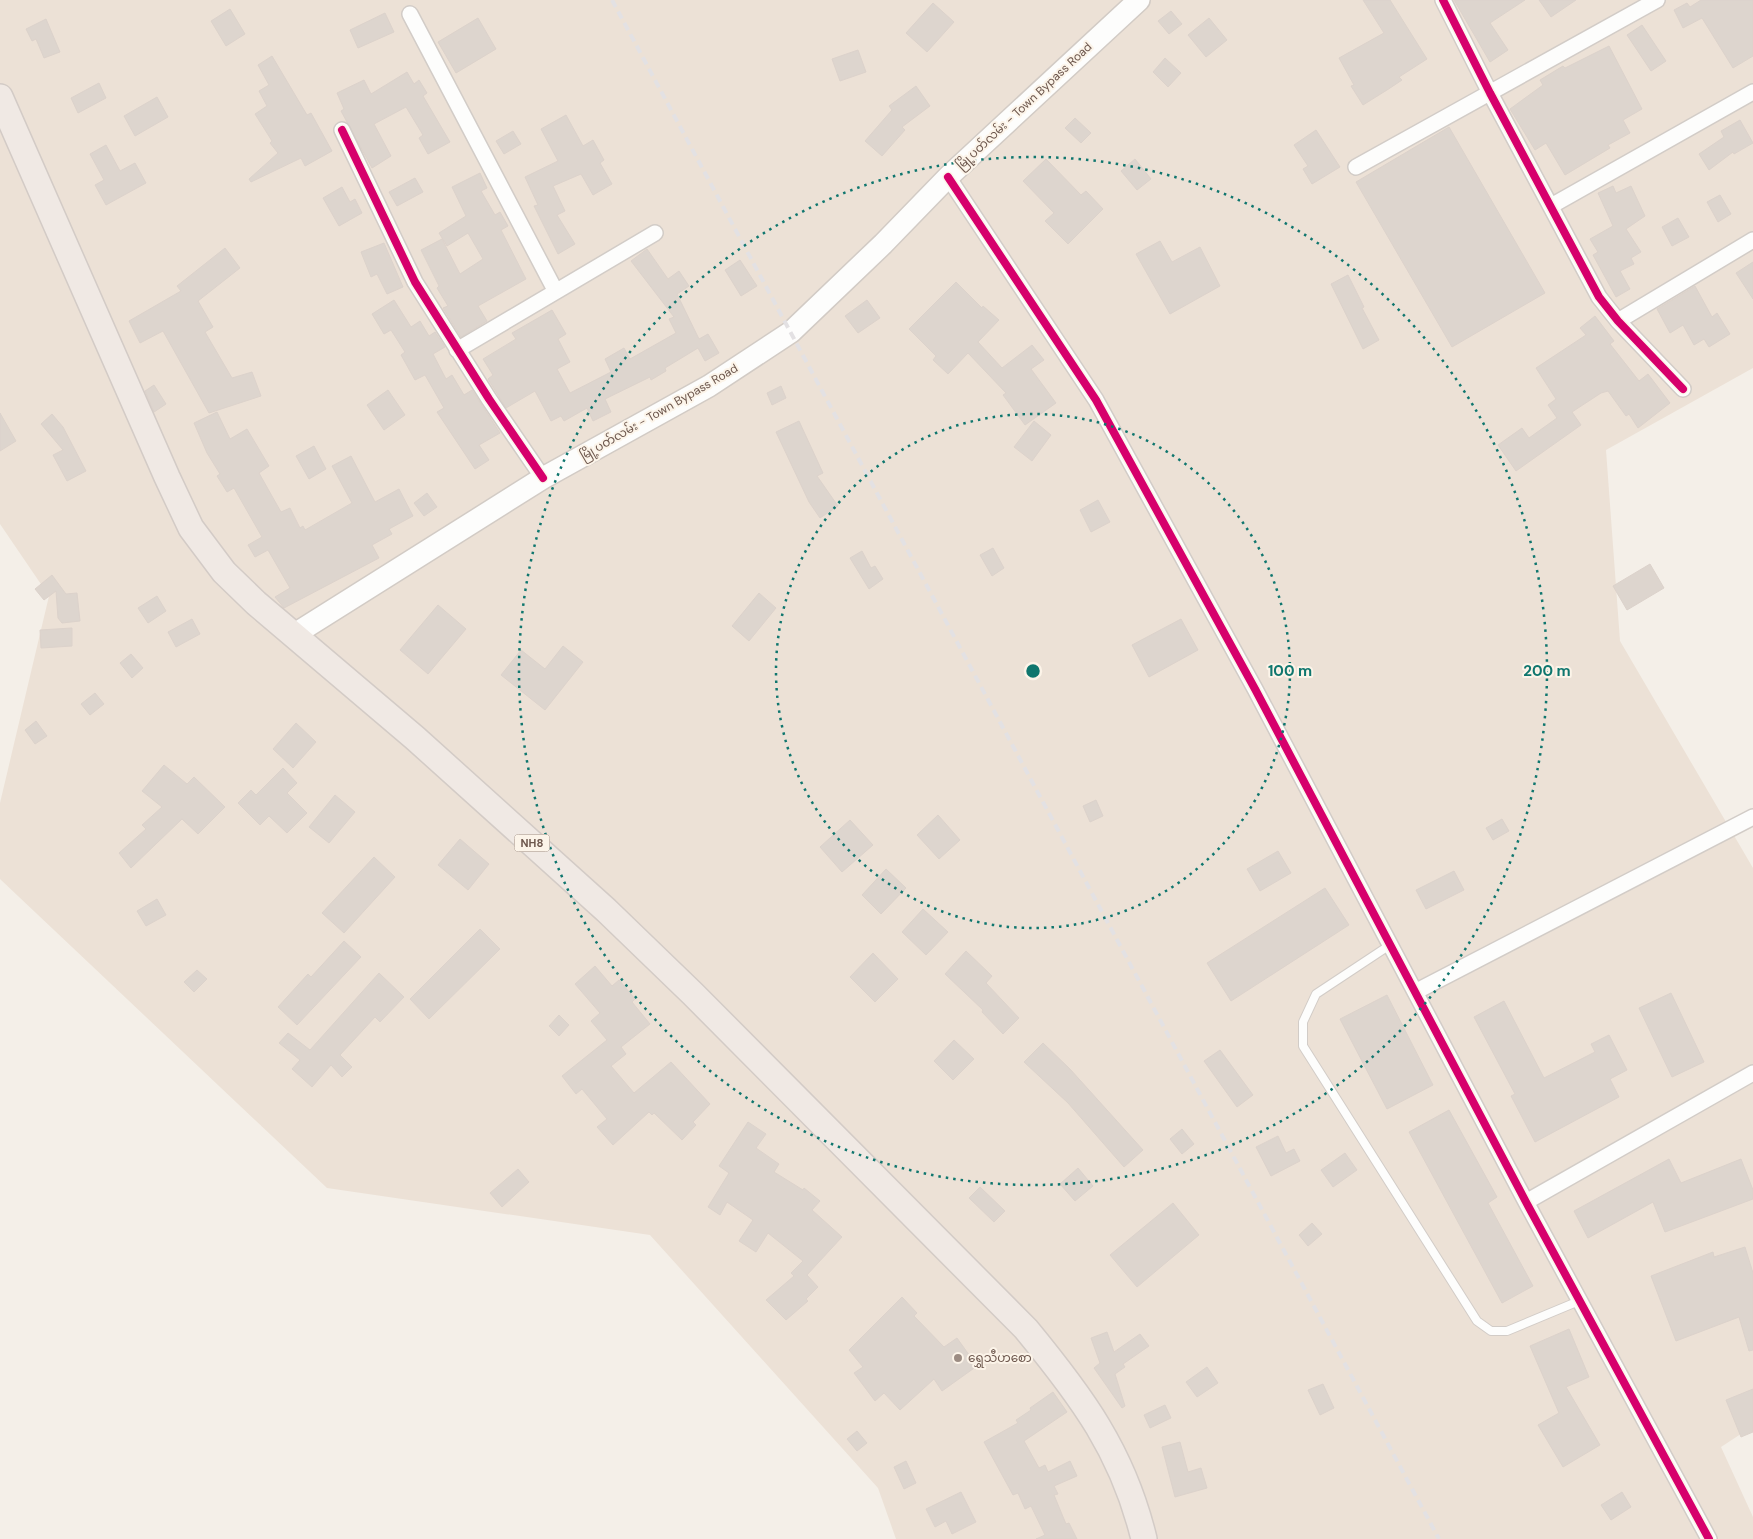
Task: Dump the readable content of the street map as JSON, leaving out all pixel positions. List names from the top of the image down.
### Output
{
  "streets": {
    "highway": ["NH8"],
    "main road": ["မြို့ပတ်လမ်း - Town Bypass Road"]
  },
  "crossings": [
    ["မြို့ပတ်လမ်း - Town Bypass Road", "NH8"]
  ],
  "places": ["ရွှေသီဟစော"],
  "rings": ["100 m", "200 m"]
}
